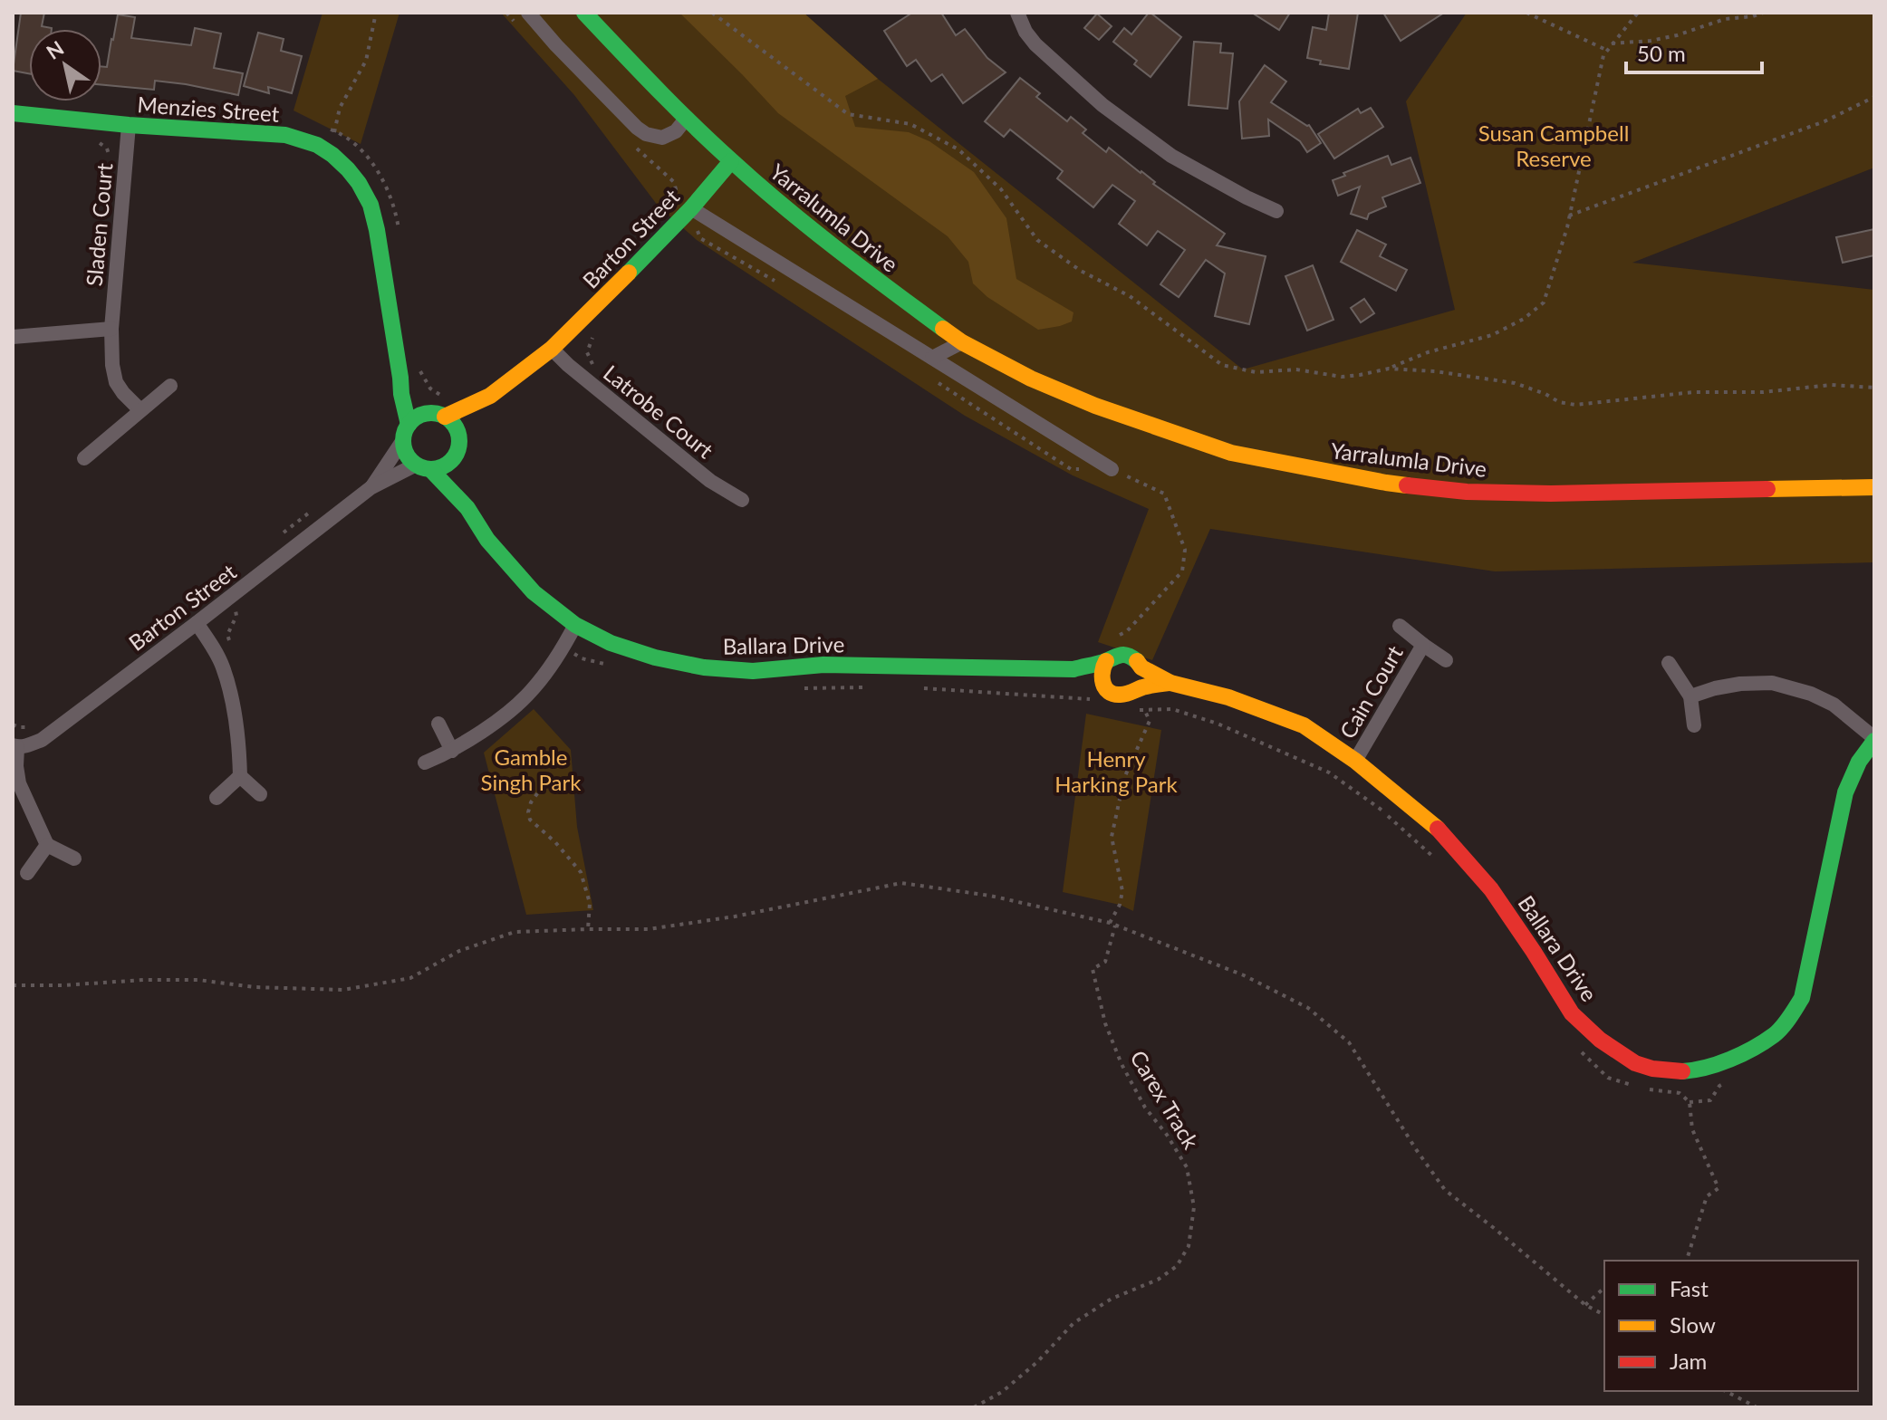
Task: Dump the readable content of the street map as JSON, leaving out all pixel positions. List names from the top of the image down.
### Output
{
  "streets": {
    "street": [
      "Menzies Street",
      "Yarralumla Drive",
      "Sladen Court",
      "Barton Street",
      "Latrobe Court",
      "Ballara Drive",
      "Cain Court"
    ],
    "path": ["Carex Track"]
  },
  "crossings": [
    ["Menzies Street", "Sladen Court"],
    ["Menzies Street", "Barton Street"],
    ["Menzies Street", "Ballara Drive"],
    ["Yarralumla Drive", "Barton Street"],
    ["Barton Street", "Latrobe Court"],
    ["Barton Street", "Ballara Drive"],
    ["Ballara Drive", "Cain Court"]
  ],
  "parks": ["Susan Campbell Reserve", "Gamble Singh Park", "Henry Harking Park"],
  "legend": ["Fast", "Slow", "Jam"],
  "scale_bar": "50 m",
  "north": "top left"
}
